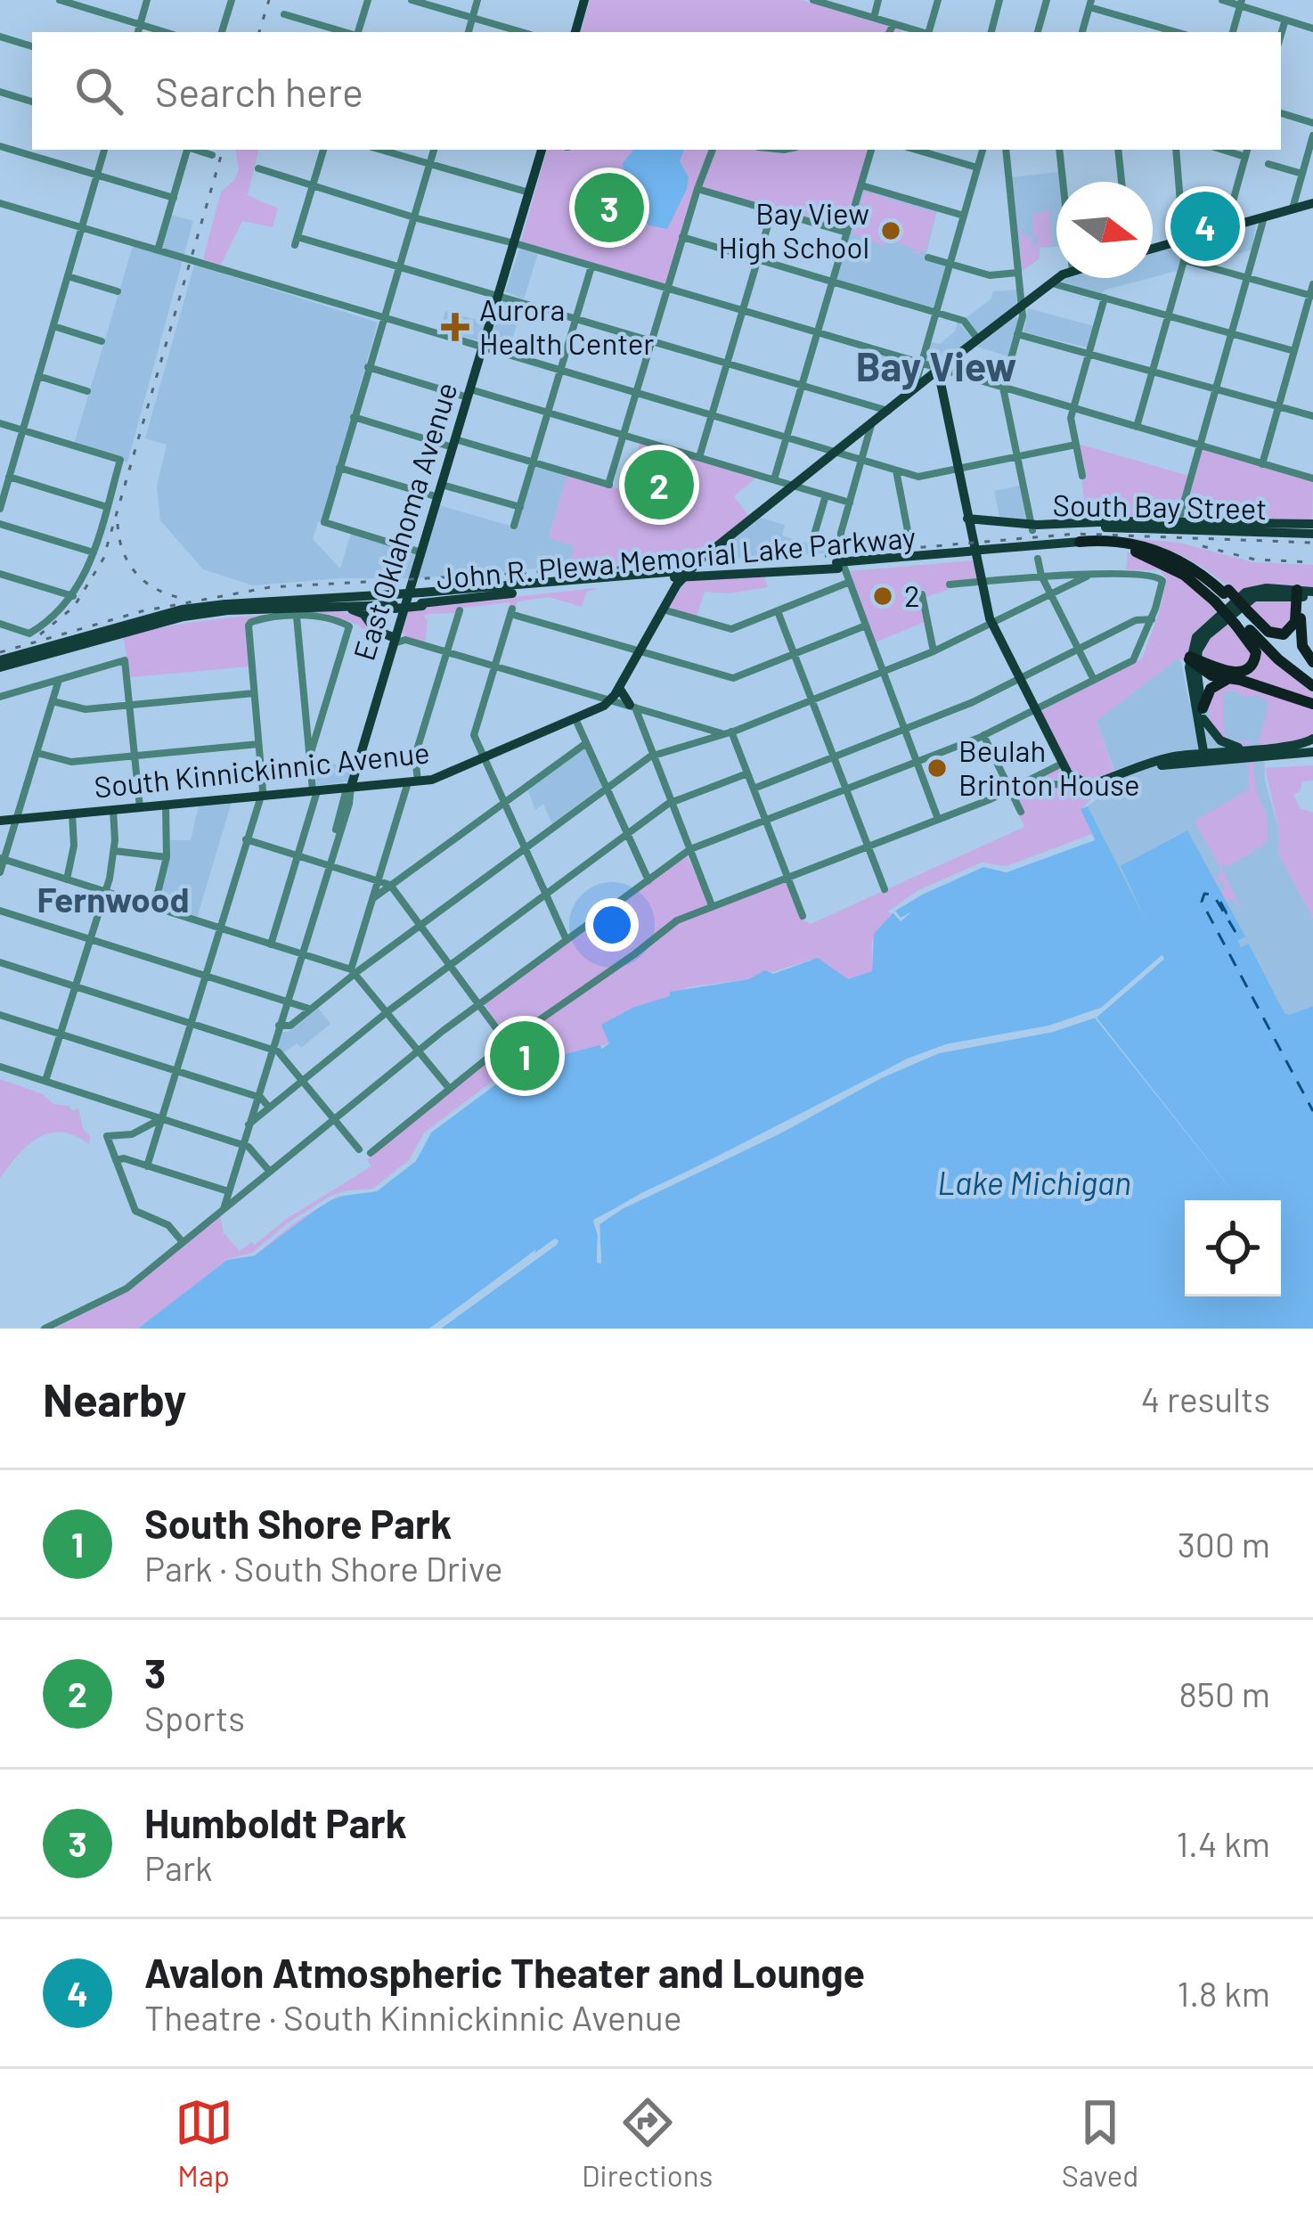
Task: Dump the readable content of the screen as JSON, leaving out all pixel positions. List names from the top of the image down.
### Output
{
  "streets": {
    "highway": ["John R. Plewa Memorial Lake Parkway"],
    "main road": ["South Bay Street", "East Oklahoma Avenue", "South Kinnickinnic Avenue"]
  },
  "crossings": [
    ["East Oklahoma Avenue", "South Kinnickinnic Avenue"]
  ],
  "districts": ["Bay View", "Fernwood"],
  "water": ["Lake Michigan"],
  "places": {
    "other": ["Bay View High School", "2", "Beulah Brinton House"],
    "health": ["Aurora Health Center"]
  },
  "north": "right",
  "page": {
    "search": "Search here",
    "pins": [
      "3",
      "4",
      "2",
      "1"
    ],
    "heading": ["Nearby", "4 results"],
    "list": [
      {
        "mark": "1",
        "name": "South Shore Park",
        "note": "Park · South Shore Drive",
        "value": "300 m"
      },
      {
        "mark": "2",
        "name": "3",
        "note": "Sports",
        "value": "850 m"
      },
      {
        "mark": "3",
        "name": "Humboldt Park",
        "note": "Park",
        "value": "1.4 km"
      },
      {
        "mark": "4",
        "name": "Avalon Atmospheric Theater and Lounge",
        "note": "Theatre · South Kinnickinnic Avenue",
        "value": "1.8 km"
      }
    ],
    "nav": ["Map", "Directions", "Saved"]
  }
}
